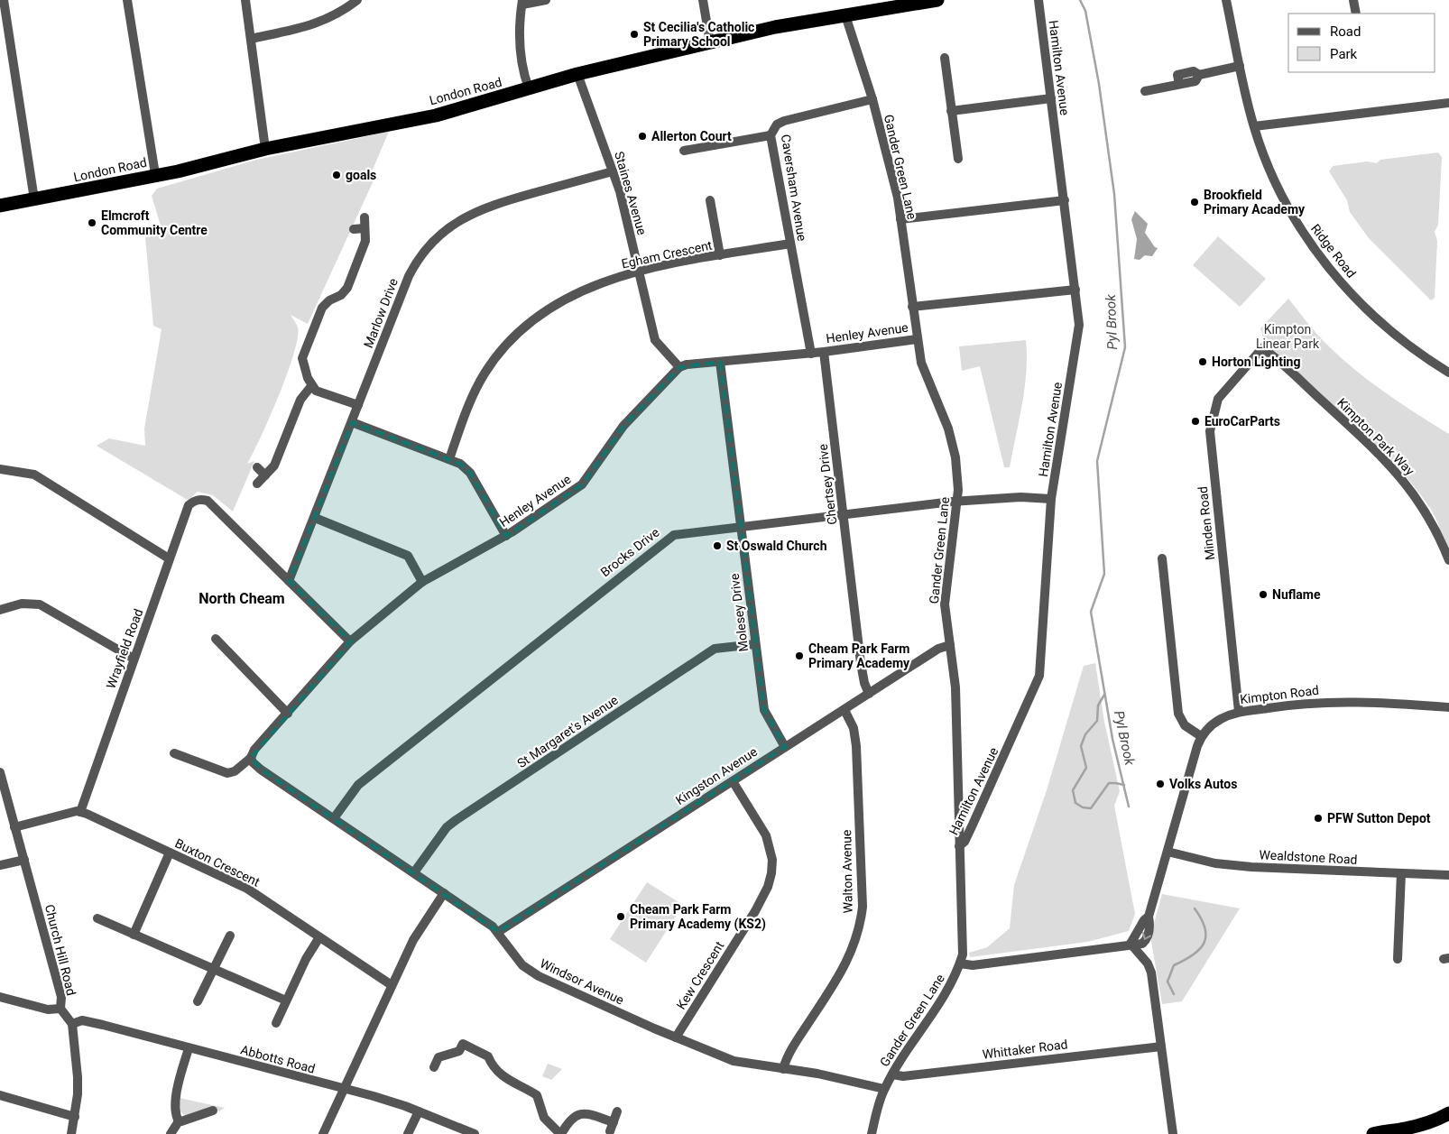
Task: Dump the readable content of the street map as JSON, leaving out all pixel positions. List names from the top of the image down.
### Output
{
  "streets": {
    "highway": ["London Road"],
    "street": [
      "Hamilton Avenue",
      "Gander Green Lane",
      "Caversham Avenue",
      "Staines Avenue",
      "Ridge Road",
      "Egham Crescent",
      "Marlow Drive",
      "Henley Avenue",
      "Kimpton Park Way",
      "Chertsey Drive",
      "Minden Road",
      "Brocks Drive",
      "Molesey Drive",
      "Wrayfield Road",
      "Kimpton Road",
      "St Margaret's Avenue",
      "Kingston Avenue",
      "Wealdstone Road",
      "Buxton Crescent",
      "Walton Avenue",
      "Church Hill Road",
      "Kew Crescent",
      "Windsor Avenue",
      "Whittaker Road",
      "Abbotts Road"
    ]
  },
  "crossings": [
    ["Hamilton Avenue", "Gander Green Lane"],
    ["Hamilton Avenue", "Brocks Drive"],
    ["London Road", "Gander Green Lane"],
    ["London Road", "Staines Avenue"],
    ["Gander Green Lane", "Caversham Avenue"],
    ["Gander Green Lane", "Henley Avenue"],
    ["Gander Green Lane", "Brocks Drive"],
    ["Gander Green Lane", "Kingston Avenue"],
    ["Gander Green Lane", "Windsor Avenue"],
    ["Gander Green Lane", "Whittaker Road"],
    ["Caversham Avenue", "Egham Crescent"],
    ["Caversham Avenue", "Henley Avenue"],
    ["Staines Avenue", "Egham Crescent"],
    ["Staines Avenue", "Marlow Drive"],
    ["Staines Avenue", "Henley Avenue"],
    ["Marlow Drive", "Wrayfield Road"],
    ["Henley Avenue", "Chertsey Drive"],
    ["Henley Avenue", "Molesey Drive"],
    ["Henley Avenue", "Windsor Avenue"],
    ["Kimpton Park Way", "Minden Road"],
    ["Chertsey Drive", "Brocks Drive"],
    ["Chertsey Drive", "Kingston Avenue"],
    ["Minden Road", "Kimpton Road"],
    ["Brocks Drive", "Molesey Drive"],
    ["Brocks Drive", "Windsor Avenue"],
    ["Molesey Drive", "St Margaret's Avenue"],
    ["Molesey Drive", "Kingston Avenue"],
    ["Wrayfield Road", "Buxton Crescent"],
    ["St Margaret's Avenue", "Windsor Avenue"],
    ["Kingston Avenue", "Walton Avenue"],
    ["Kingston Avenue", "Kew Crescent"],
    ["Kingston Avenue", "Windsor Avenue"],
    ["Walton Avenue", "Windsor Avenue"],
    ["Church Hill Road", "Abbotts Road"],
    ["Kew Crescent", "Windsor Avenue"]
  ],
  "districts": ["North Cheam"],
  "water": ["Pyl Brook"],
  "parks": ["Kimpton Linear Park"],
  "places": [
    "St Cecilia's Catholic Primary School",
    "Allerton Court",
    "goals",
    "Brookfield Primary Academy",
    "Elmcroft Community Centre",
    "Horton Lighting",
    "EuroCarParts",
    "St Oswald Church",
    "Nuflame",
    "Cheam Park Farm Primary Academy",
    "Volks Autos",
    "PFW Sutton Depot",
    "Cheam Park Farm Primary Academy (KS2)"
  ],
  "legend": ["Road", "Park"]
}
